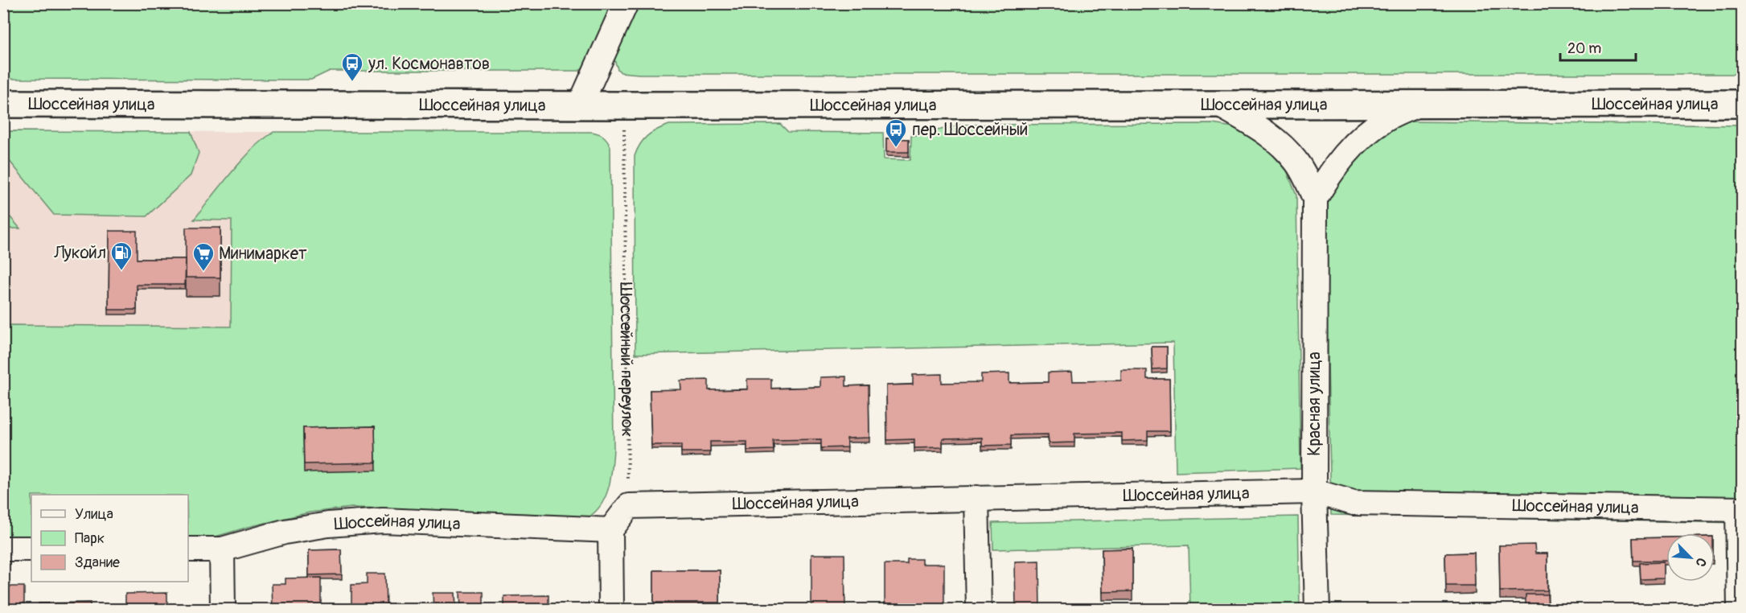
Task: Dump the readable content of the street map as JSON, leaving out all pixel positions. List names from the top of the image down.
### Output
{
  "streets": {
    "main road": ["Шоссейная улица"],
    "street": ["Красная улица"],
    "path": ["Шоссейный переулок"]
  },
  "crossings": [
    ["Шоссейная улица", "Шоссейный переулок"],
    ["Шоссейная улица", "Красная улица"]
  ],
  "places": {
    "bus stop": ["ул. Космонавтов", "пер. Шоссейный"],
    "fuel station": ["Лукойл"],
    "supermarket": ["Минимаркет"]
  },
  "legend": ["Улица", "Парк", "Здание"],
  "scale_bar": "20 m",
  "north": "bottom right"
}
